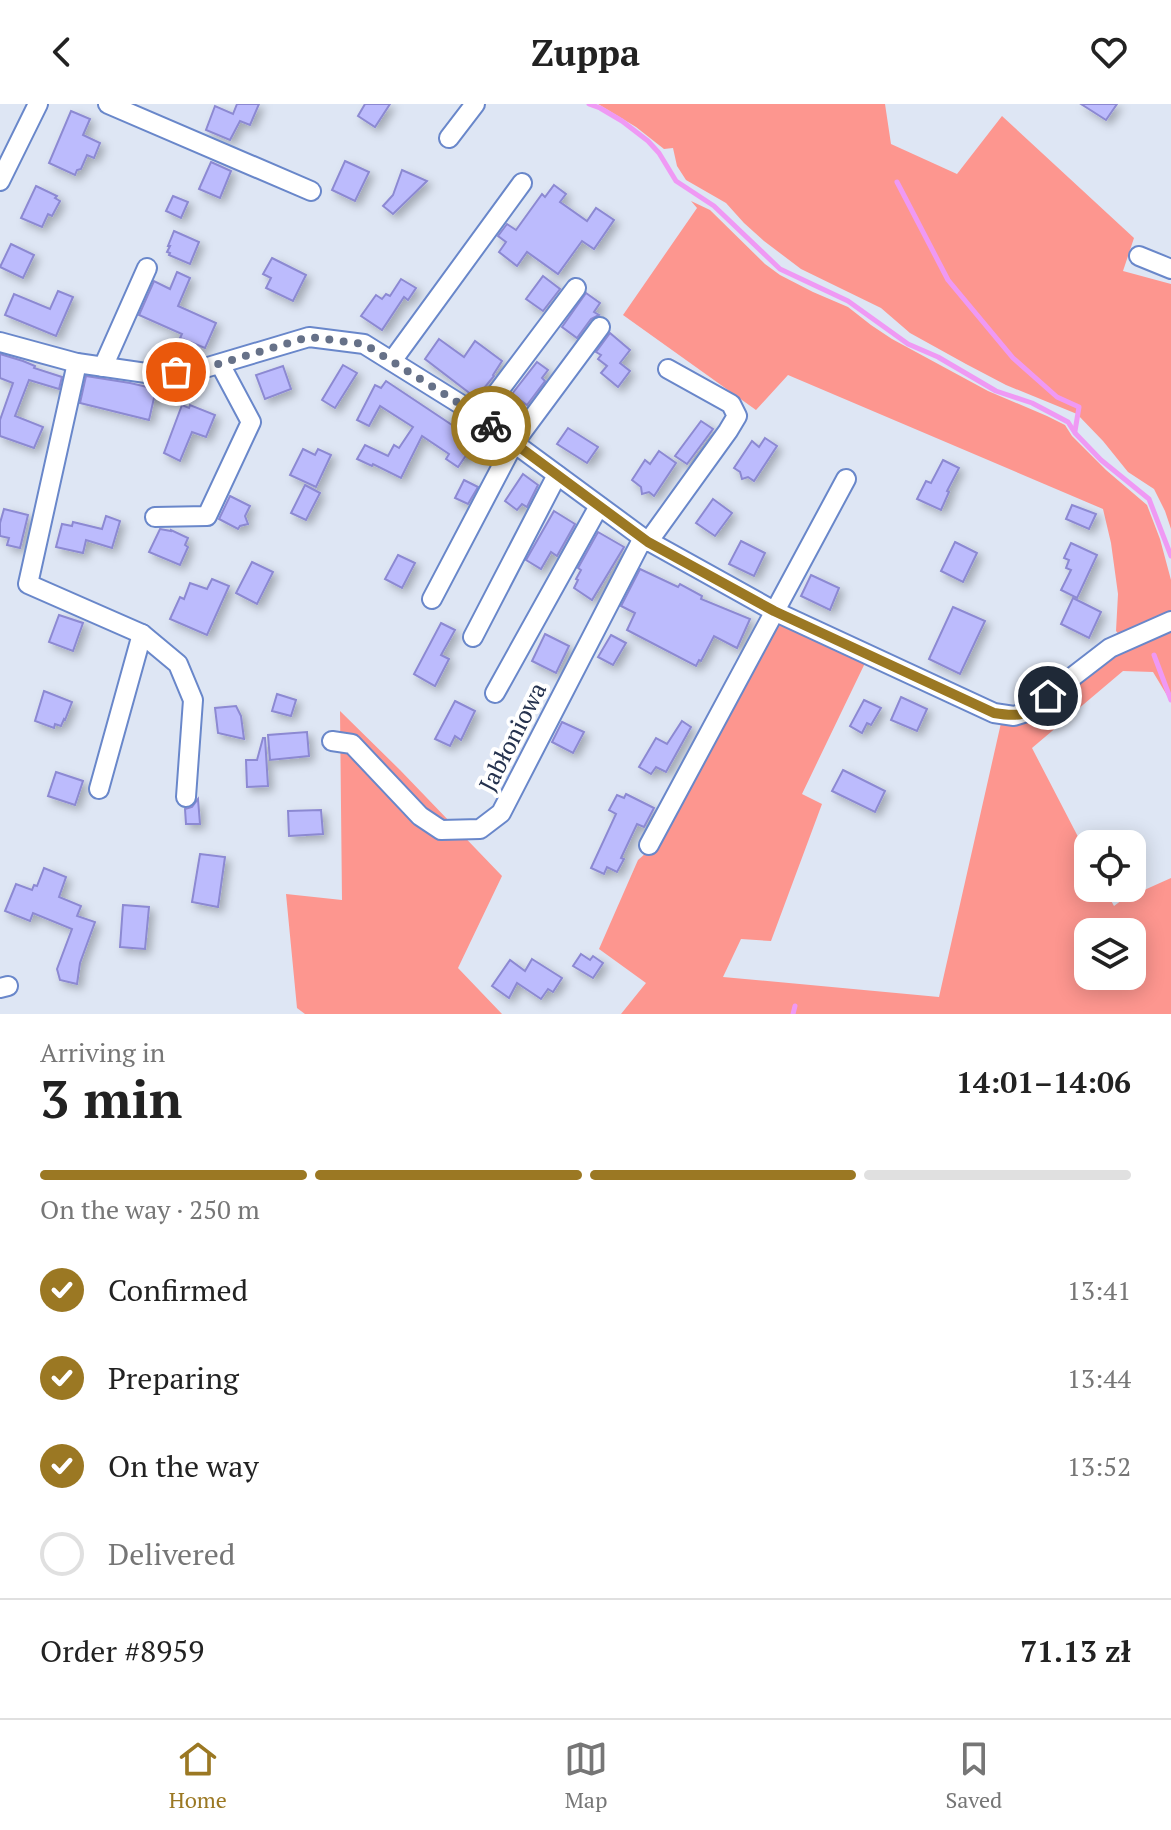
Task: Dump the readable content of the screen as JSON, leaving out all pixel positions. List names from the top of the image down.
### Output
{
  "streets": {
    "street": ["Jabłoniowa"]
  },
  "page": {
    "header": "Zuppa",
    "heading": ["3 min", "Arriving in", "14:01–14:06"],
    "panel": ["Order #8959", "71.13 zł"],
    "bar": "On the way · 250 m",
    "list": [
      ["Confirmed", "13:41"],
      ["Preparing", "13:44"],
      ["On the way", "13:52"],
      "Delivered"
    ],
    "tabs": ["Home", "Map", "Saved"]
  }
}
